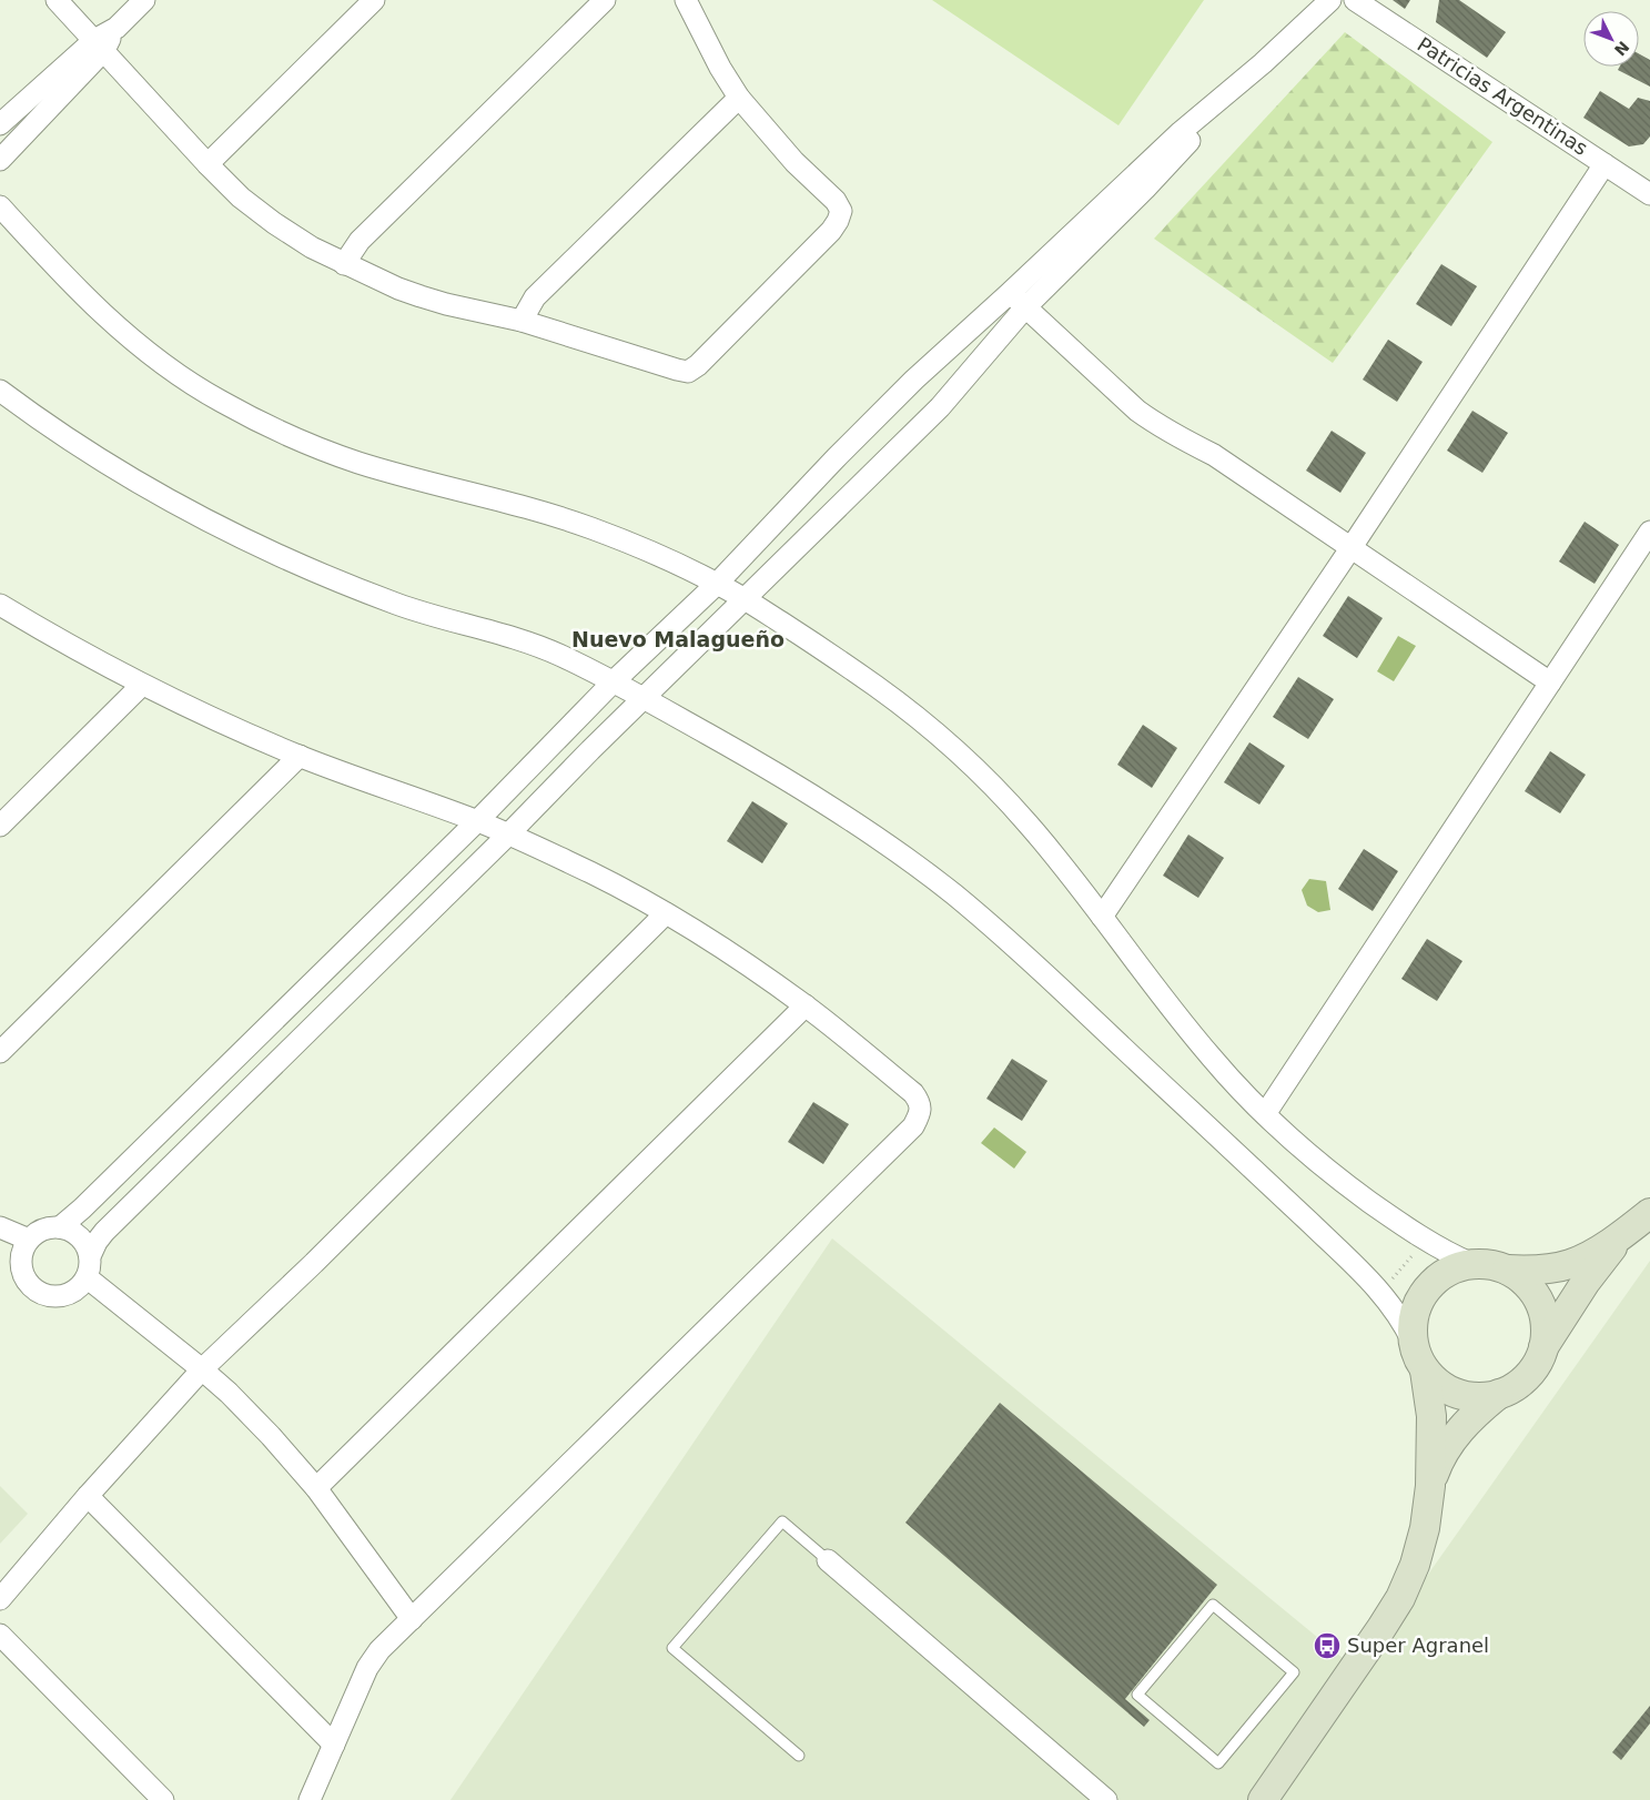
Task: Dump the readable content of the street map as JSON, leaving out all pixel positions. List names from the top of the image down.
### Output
{
  "streets": {
    "street": ["Patricias Argentinas"]
  },
  "districts": ["Nuevo Malagueño"],
  "places": {
    "bus stop": ["Super Agranel"]
  },
  "north": "bottom right"
}
